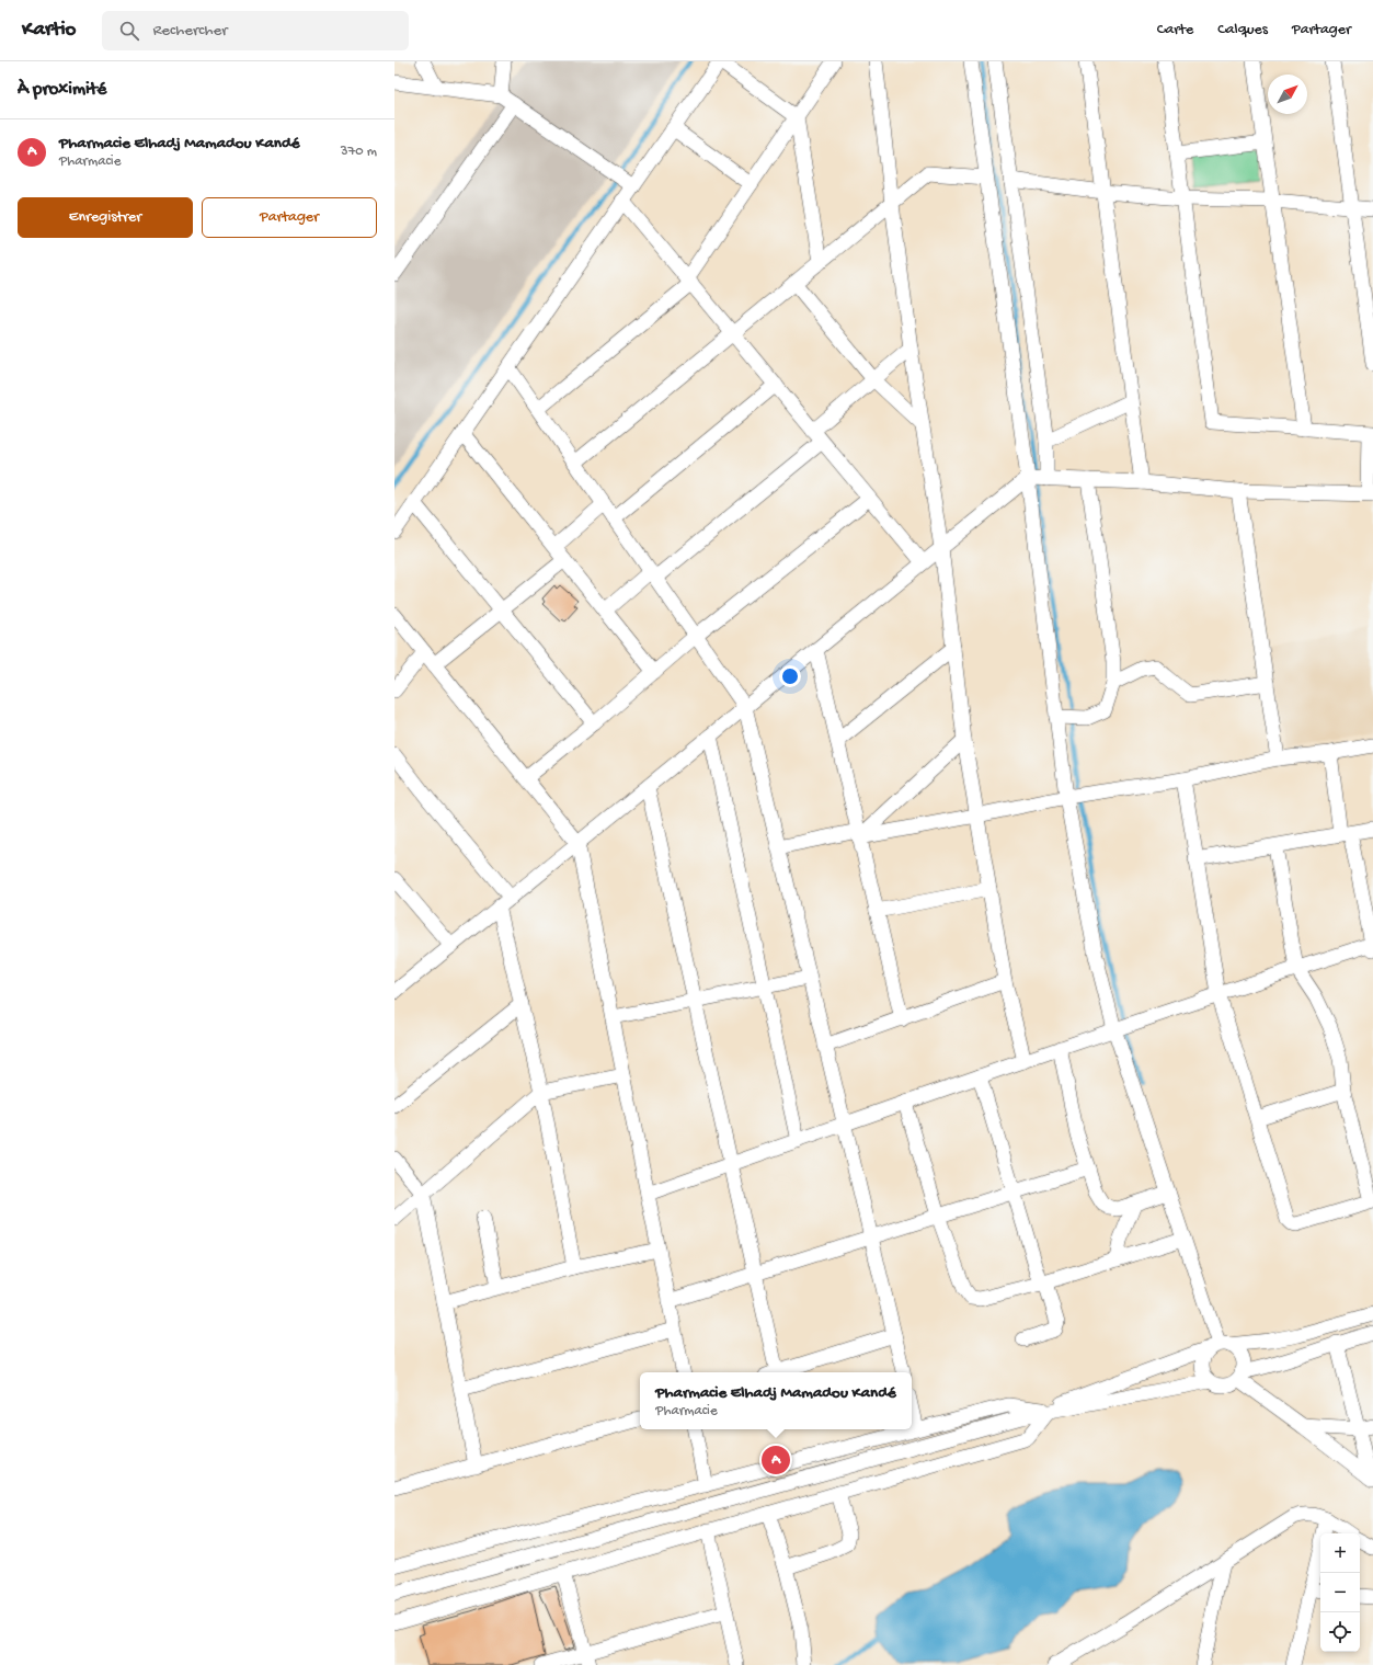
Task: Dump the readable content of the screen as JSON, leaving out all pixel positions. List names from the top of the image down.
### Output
{
  "north": "top right",
  "page": {
    "header": "Kartio",
    "search": "Rechercher",
    "nav": ["Carte", "Calques", "Partager"],
    "heading": "À proximité",
    "list": [
      {
        "mark": "A",
        "name": "Pharmacie Elhadj Mamadou Kandé",
        "note": "Pharmacie",
        "value": "370 m"
      }
    ],
    "buttons": ["Enregistrer", "Partager"],
    "popup": ["Pharmacie Elhadj Mamadou Kandé", "Pharmacie"],
    "pins": "A",
    "map_buttons": ["+", "−"]
  }
}
